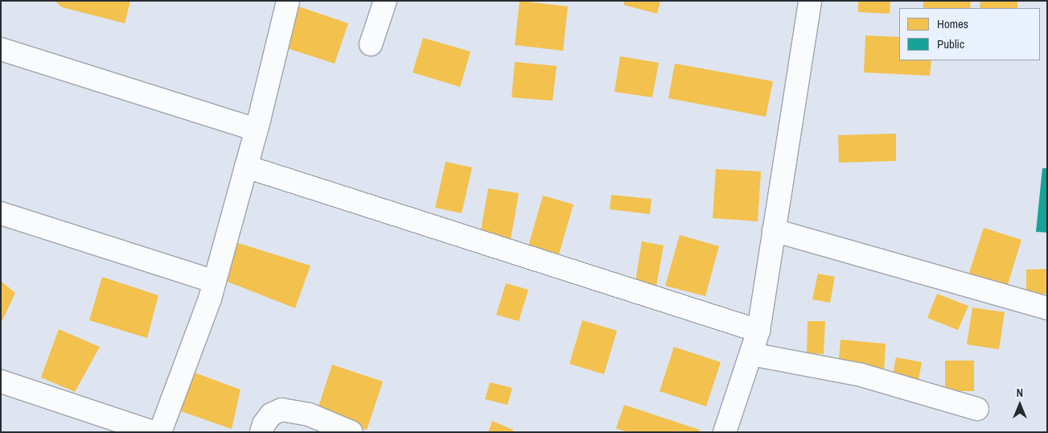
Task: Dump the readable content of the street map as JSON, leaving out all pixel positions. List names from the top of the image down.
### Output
{
  "legend": ["Homes", "Public"],
  "north": "top"
}
